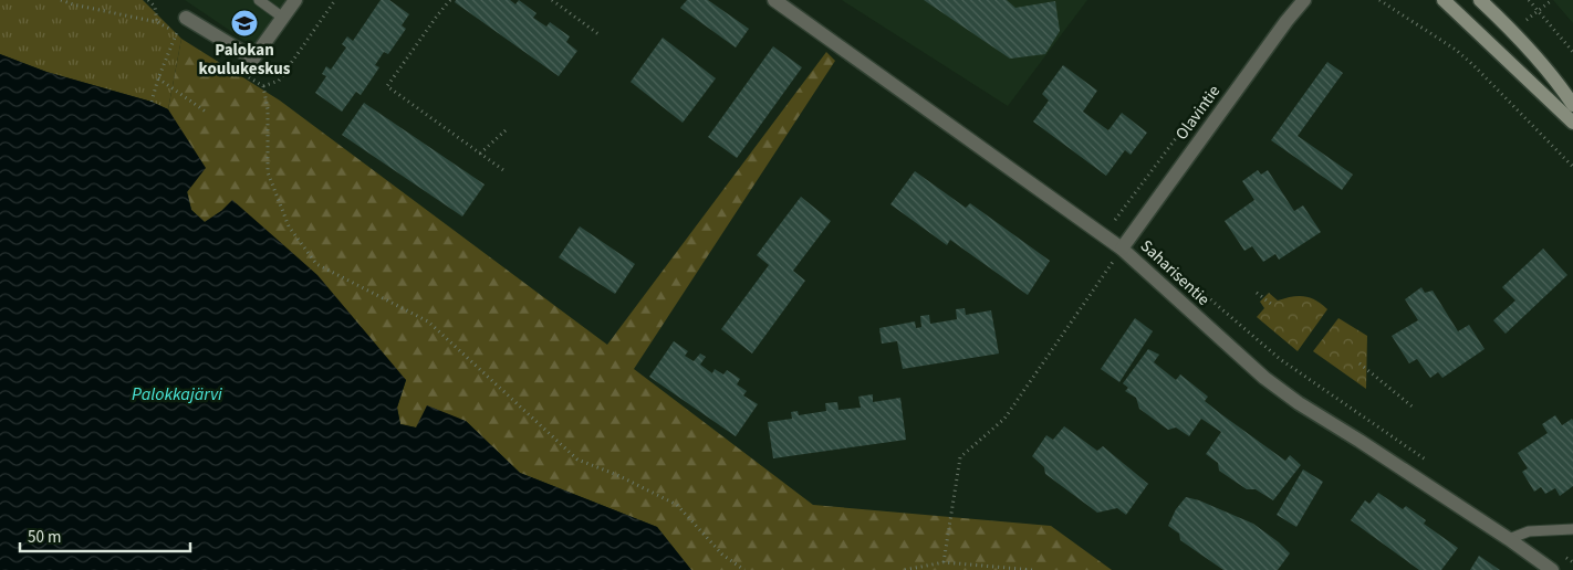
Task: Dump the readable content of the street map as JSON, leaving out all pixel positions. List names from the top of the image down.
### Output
{
  "streets": {
    "street": ["Olavintie", "Saharisentie"]
  },
  "crossings": [
    ["Olavintie", "Saharisentie"]
  ],
  "water": ["Palokkajärvi"],
  "places": {
    "school or university": ["Palokan koulukeskus"]
  },
  "scale_bar": "50 m"
}
